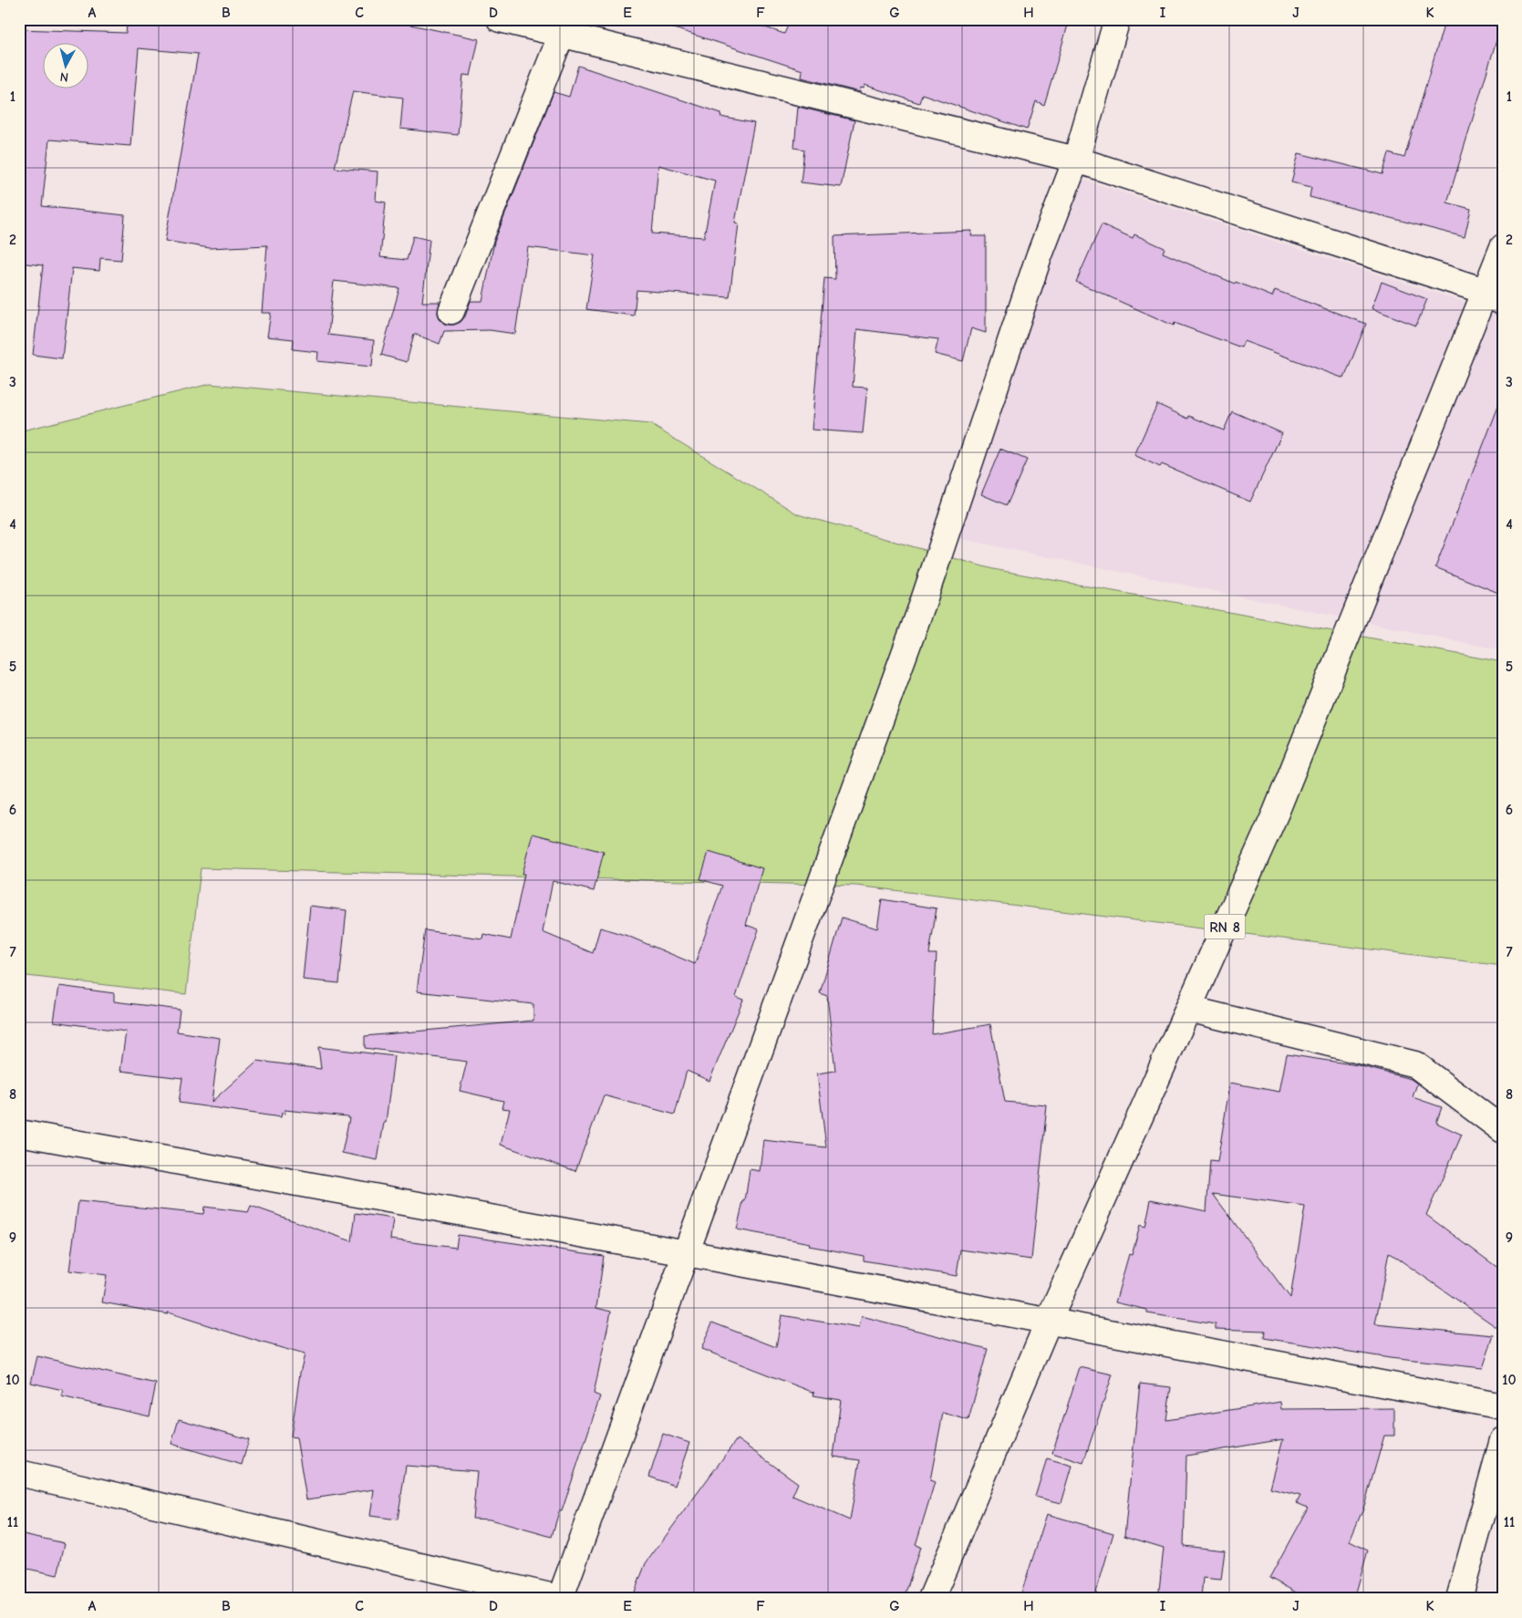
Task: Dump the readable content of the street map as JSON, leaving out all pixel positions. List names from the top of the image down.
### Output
{
  "streets": {
    "street": ["RN 8"]
  },
  "north": "bottom",
  "grid": {
    "columns": [
      "A",
      "B",
      "C",
      "D",
      "E",
      "F",
      "G",
      "H",
      "I",
      "J",
      "K"
    ],
    "rows": [
      "1",
      "2",
      "3",
      "4",
      "5",
      "6",
      "7",
      "8",
      "9",
      "10",
      "11"
    ]
  }
}
